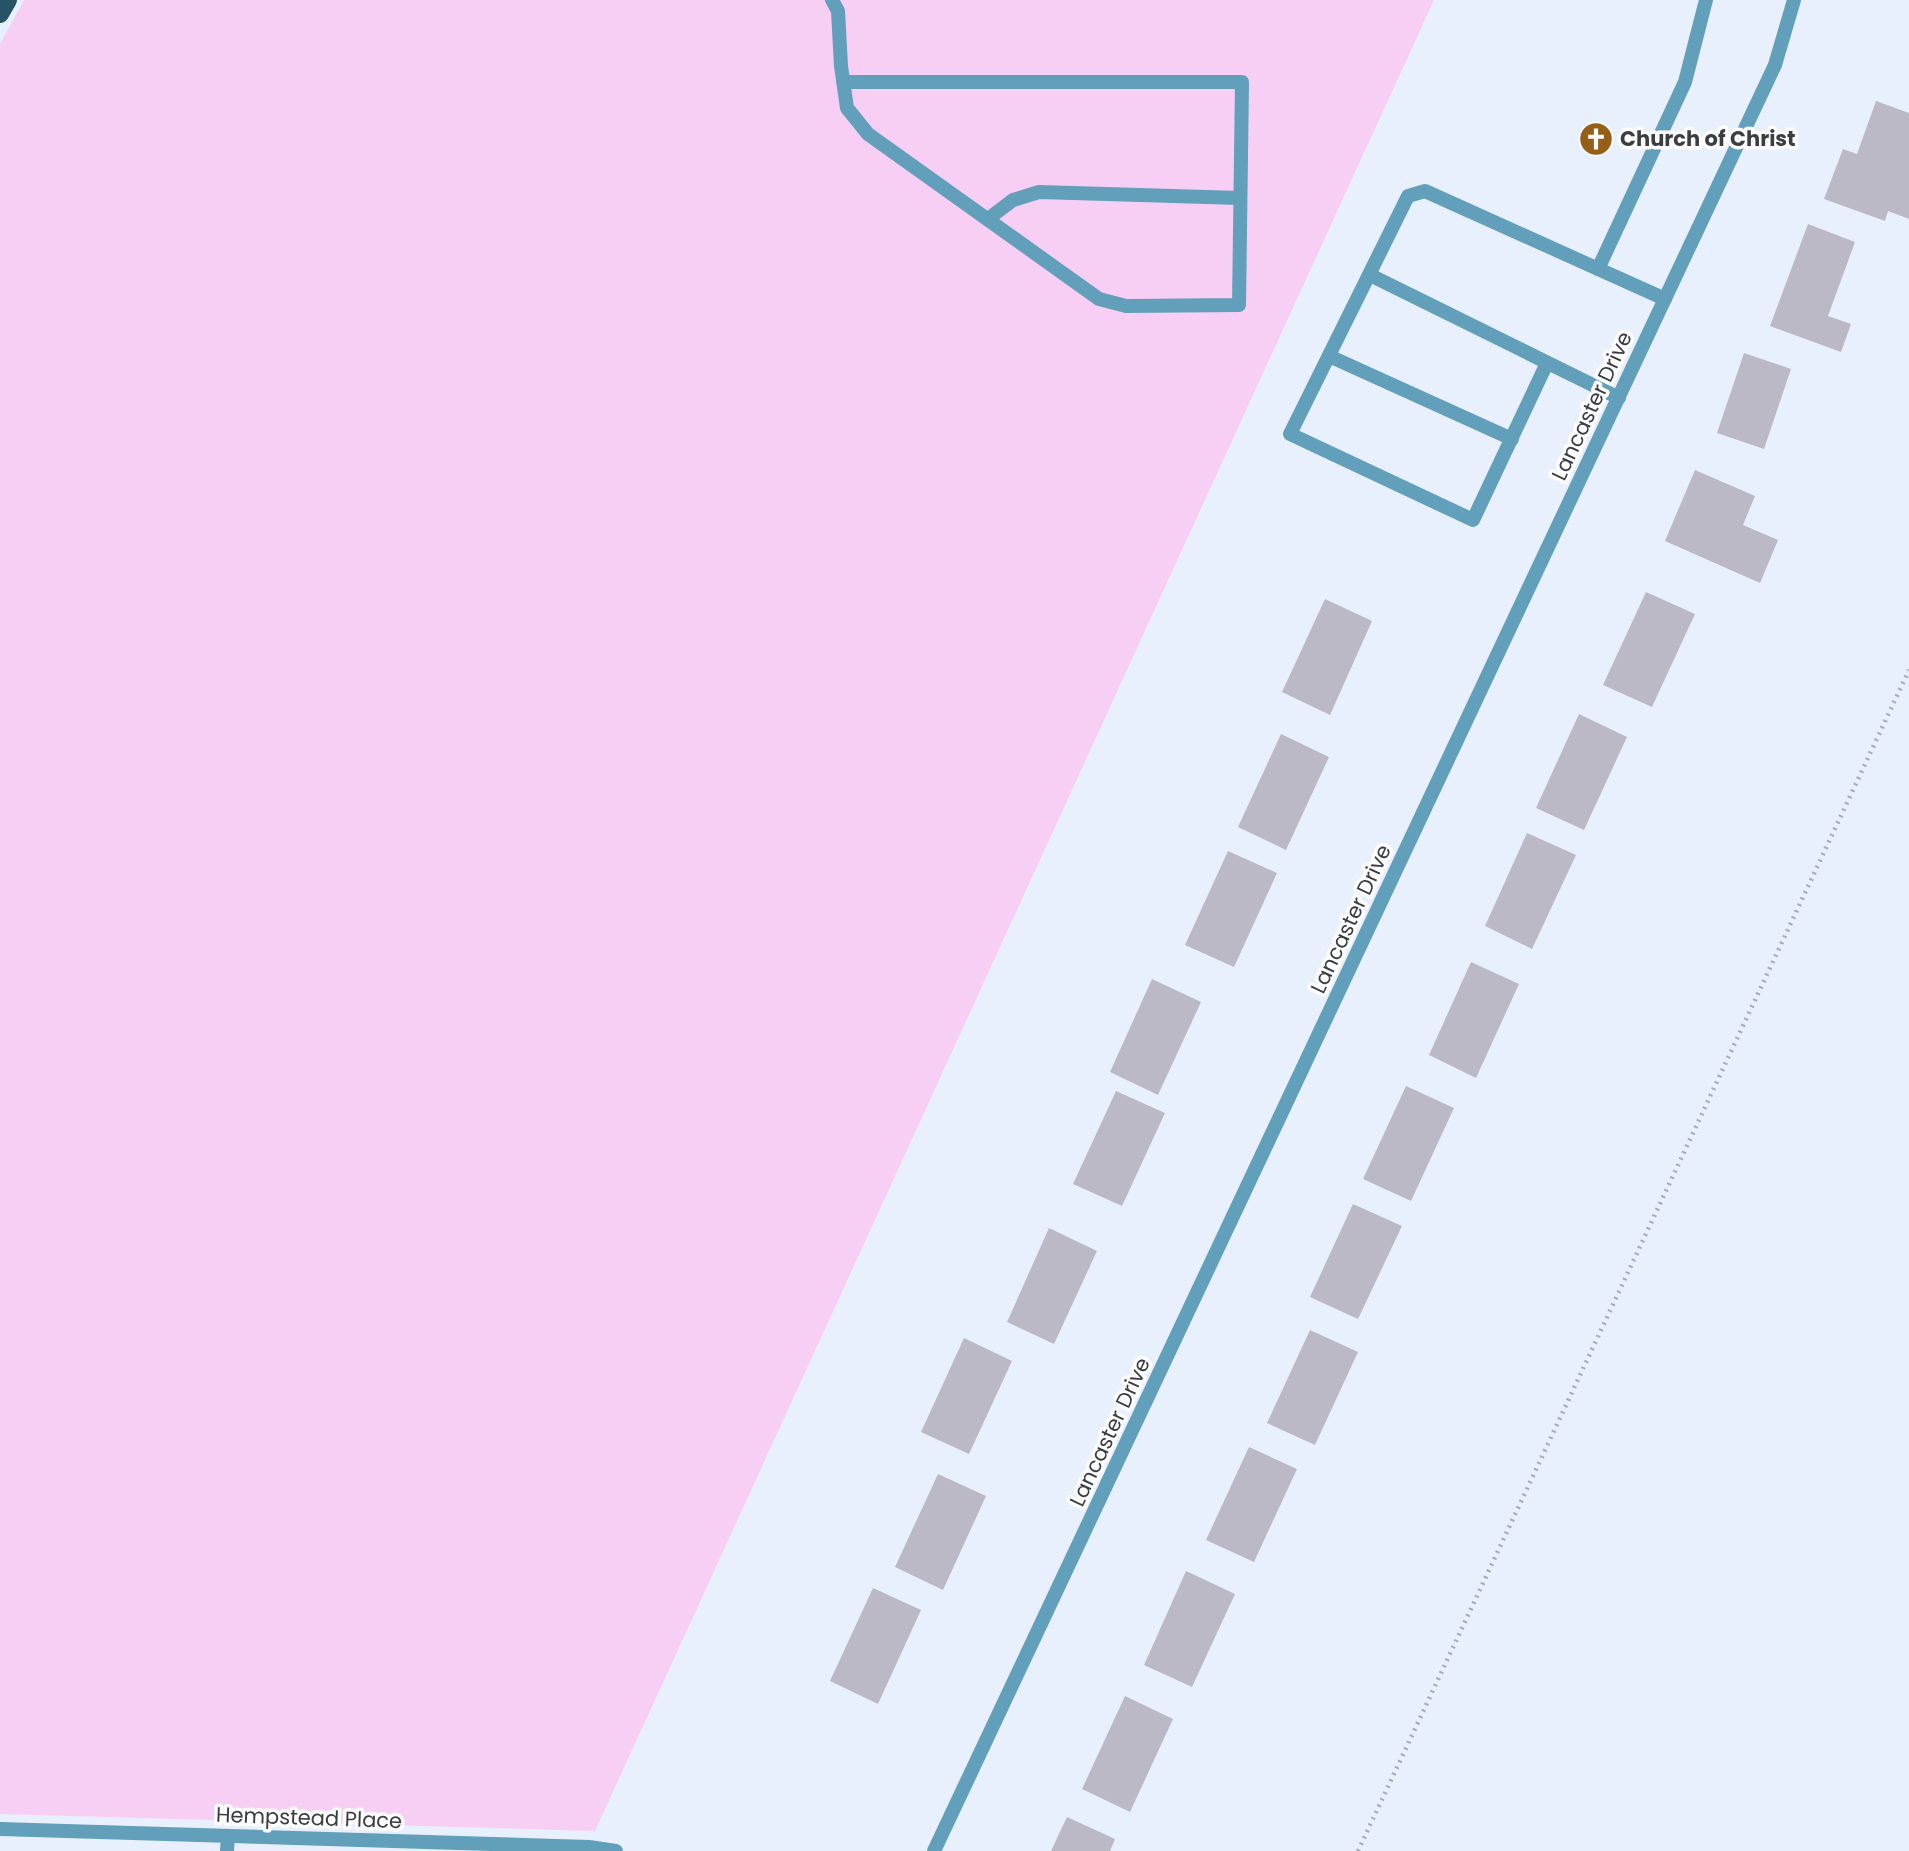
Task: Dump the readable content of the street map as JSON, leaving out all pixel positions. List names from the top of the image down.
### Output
{
  "streets": {
    "street": ["Lancaster Drive", "Hempstead Place"]
  },
  "places": {
    "church": ["Church of Christ"]
  }
}
